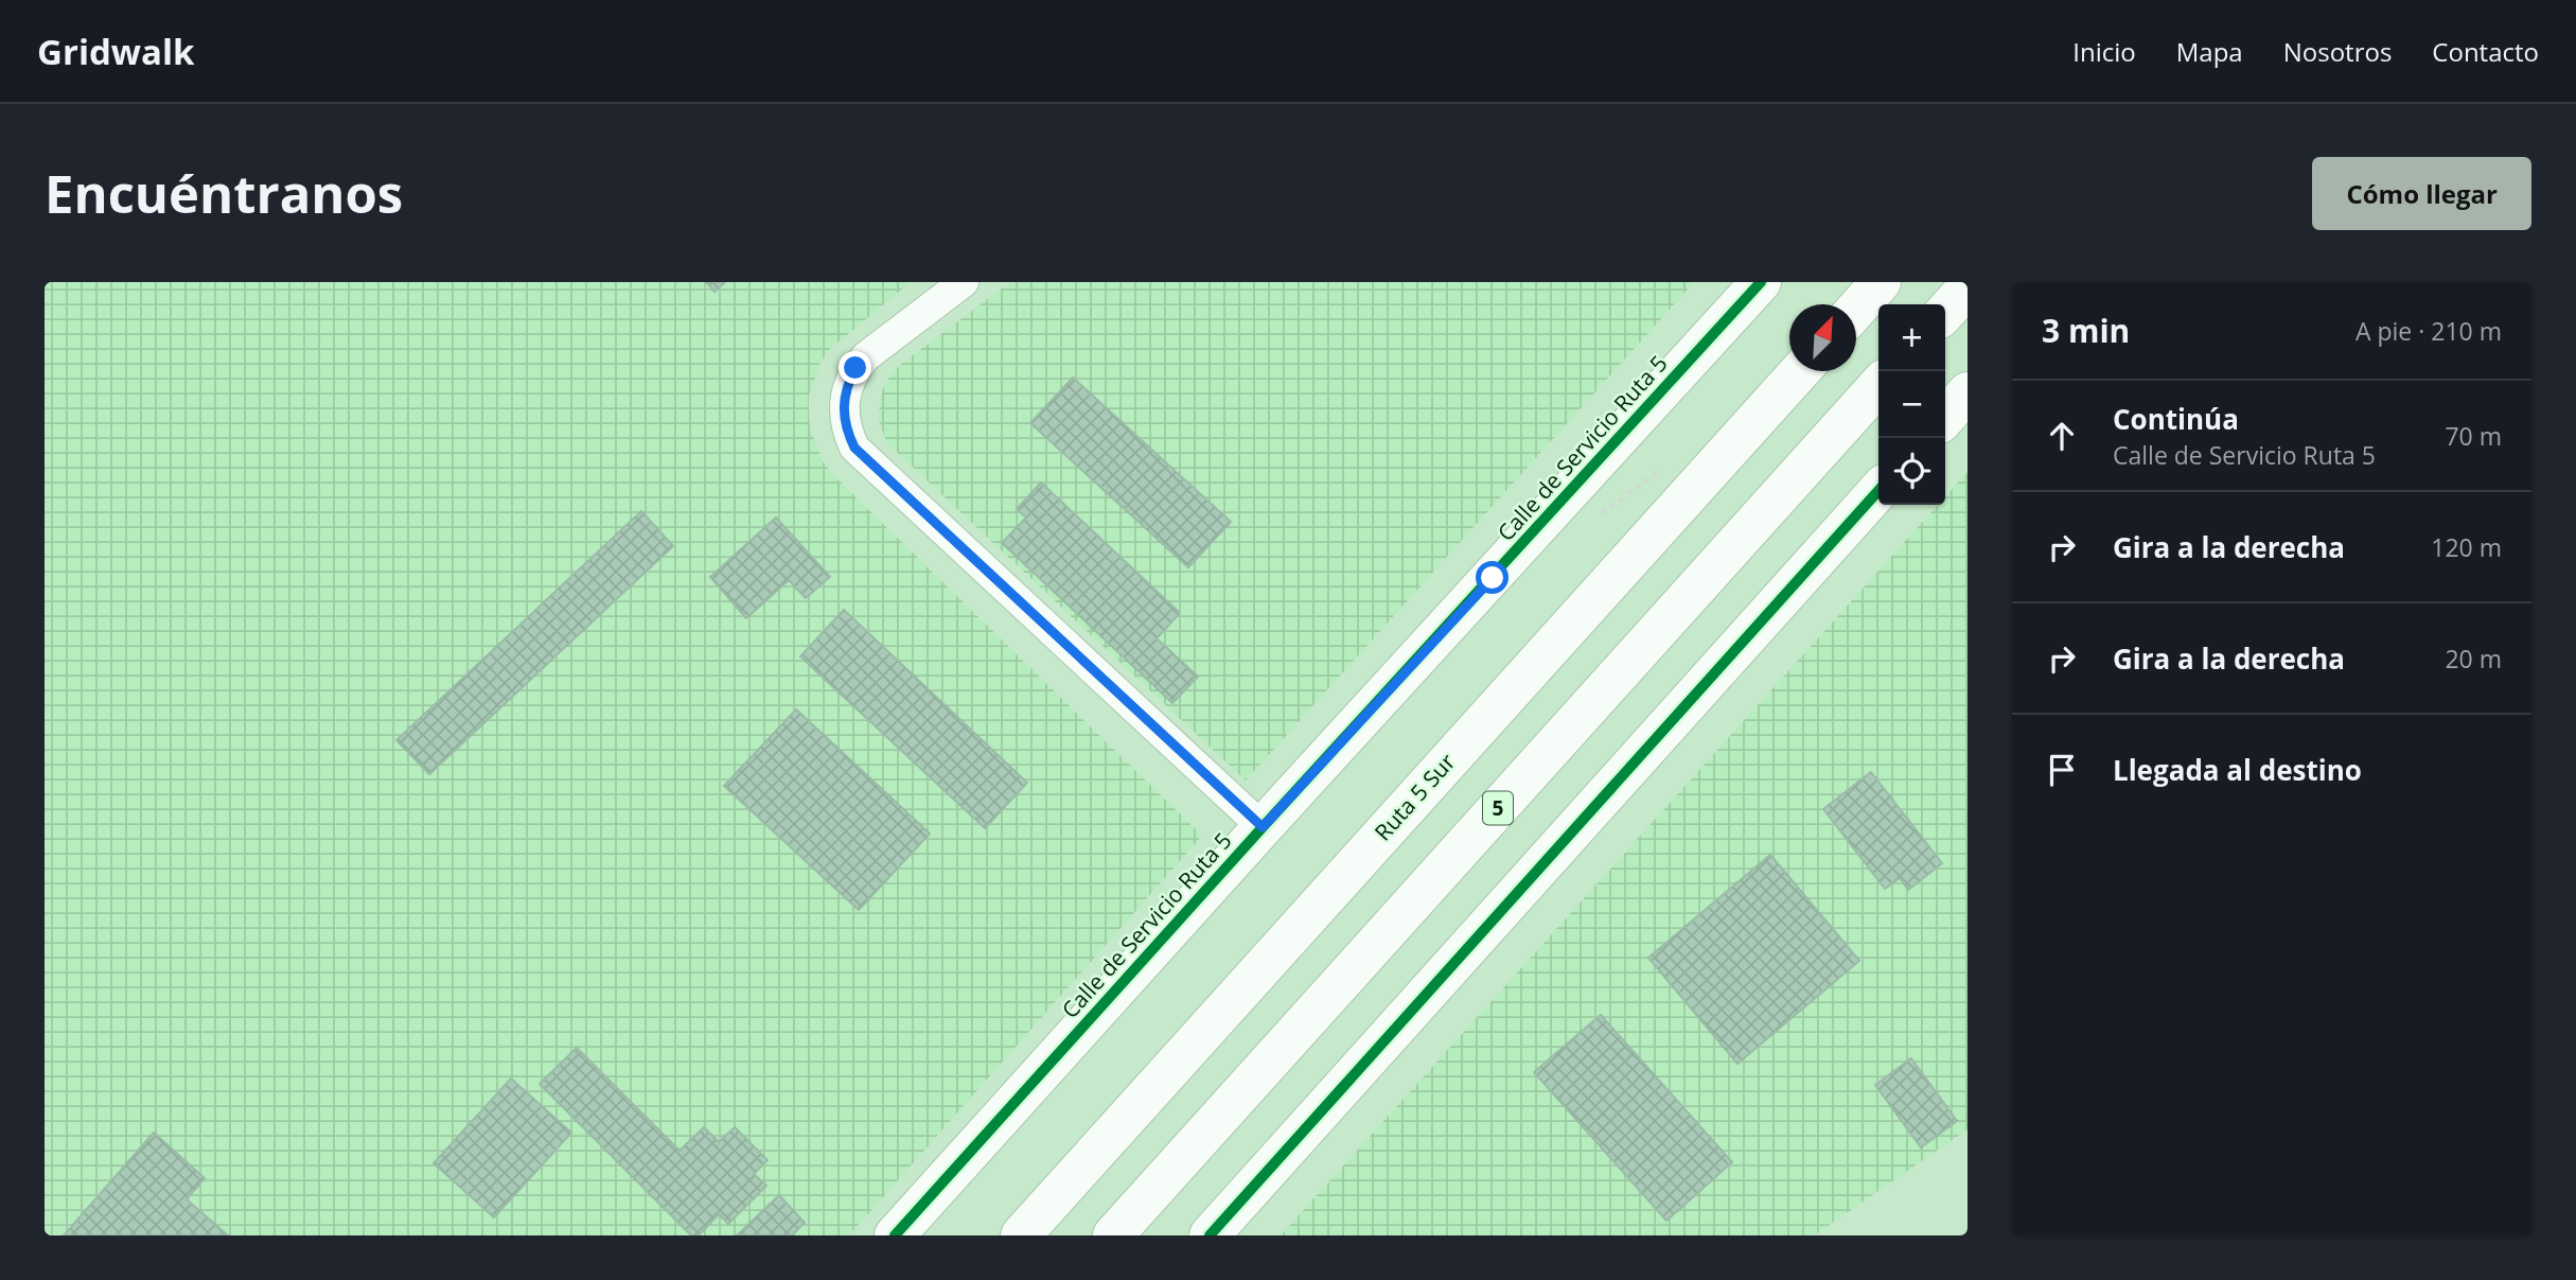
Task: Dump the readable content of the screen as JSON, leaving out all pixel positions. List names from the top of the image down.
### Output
{
  "streets": {
    "main road": ["Calle de Servicio Ruta 5", "Ruta 5 Sur", "5"]
  },
  "north": "top right",
  "page": {
    "header": "Gridwalk",
    "nav": [
      "Inicio",
      "Mapa",
      "Nosotros",
      "Contacto"
    ],
    "buttons": "Cómo llegar",
    "title": "Encuéntranos",
    "heading": ["3 min", "A pie · 210 m"],
    "map_buttons": ["+", "−"],
    "list": [
      ["Continúa", "Calle de Servicio Ruta 5", "70 m"],
      ["Gira a la derecha", "120 m"],
      ["Gira a la derecha", "20 m"],
      "Llegada al destino"
    ]
  }
}
